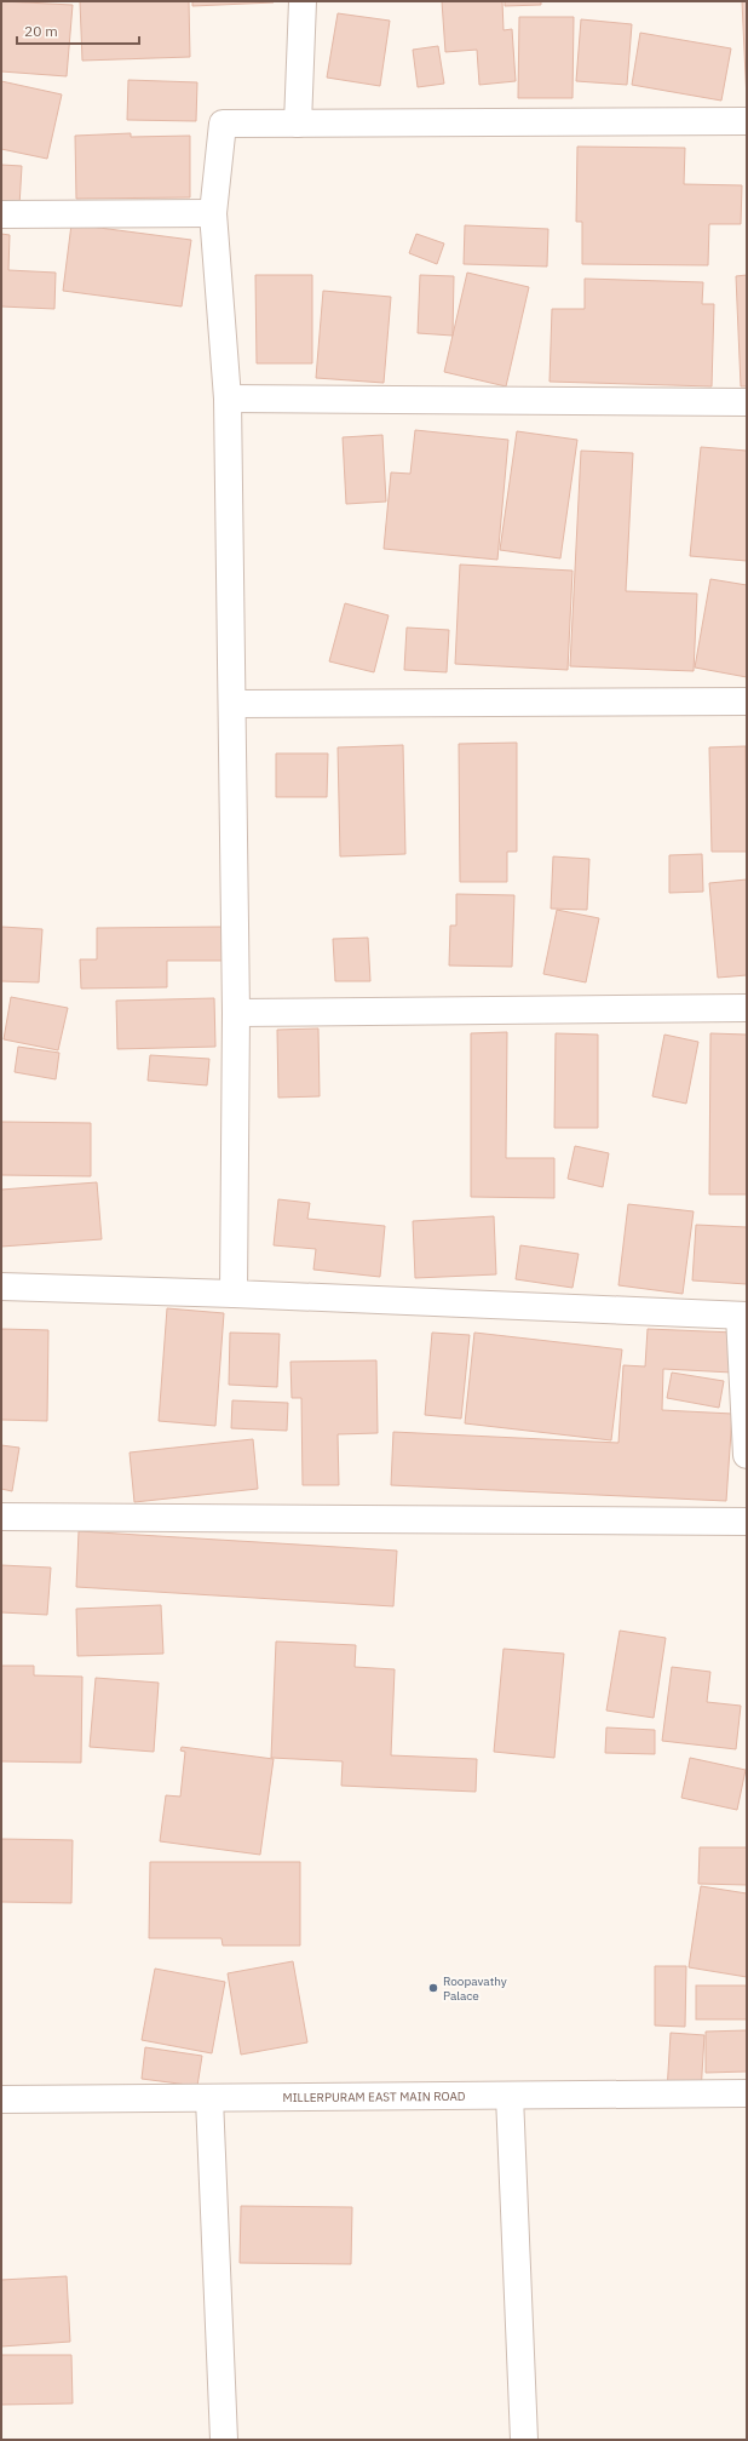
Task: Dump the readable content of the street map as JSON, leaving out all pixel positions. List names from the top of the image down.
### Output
{
  "streets": {
    "street": ["MILLERPURAM EAST MAIN ROAD"]
  },
  "places": ["Roopavathy Palace"],
  "scale_bar": "20 m"
}
